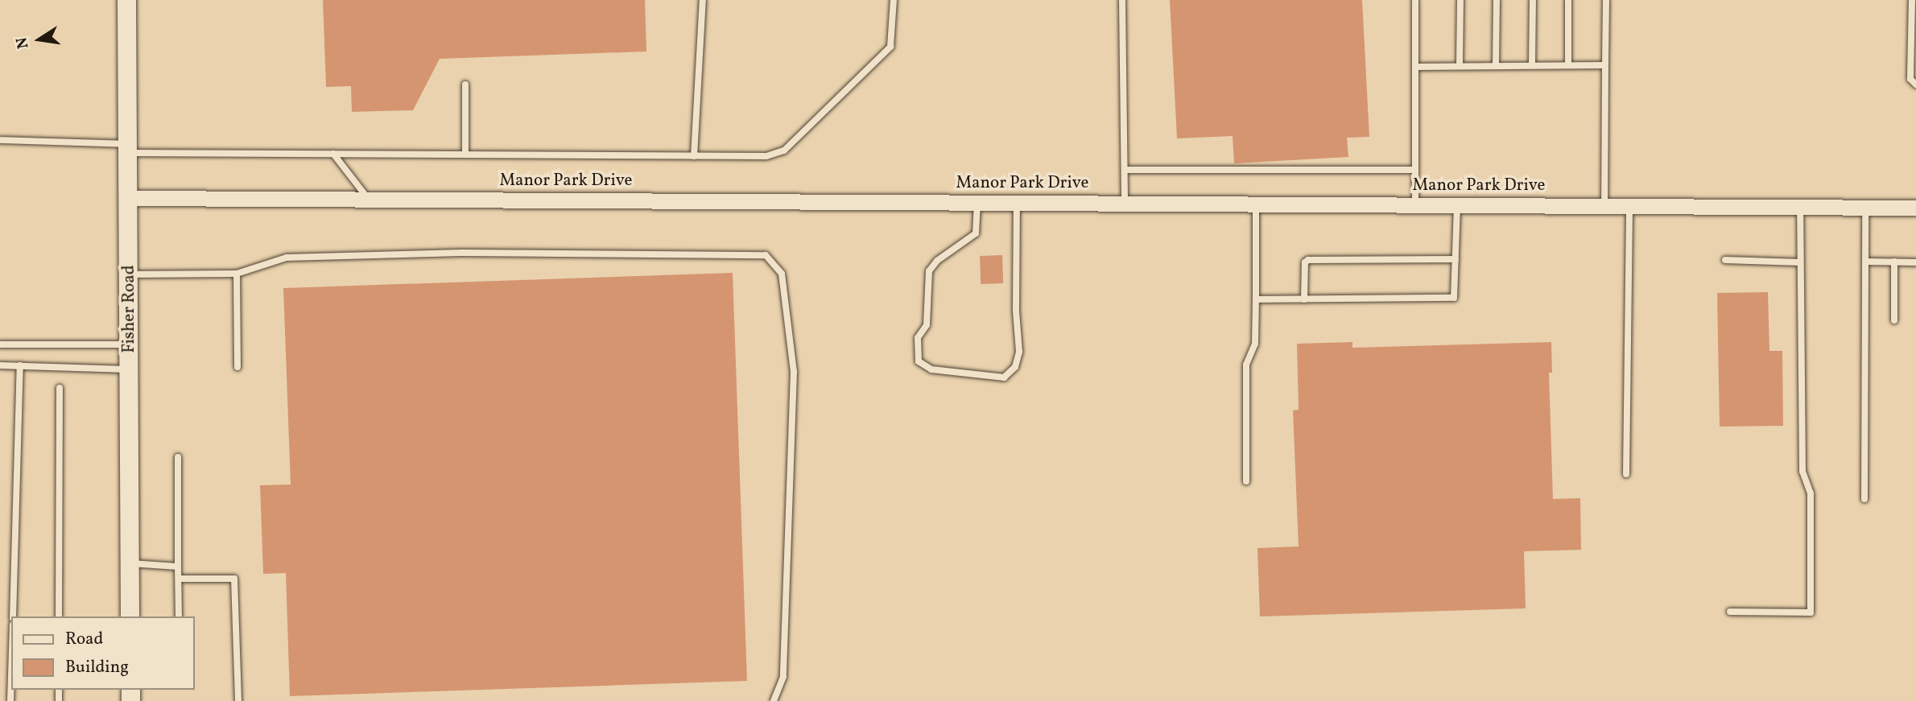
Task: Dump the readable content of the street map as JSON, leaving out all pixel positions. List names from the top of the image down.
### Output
{
  "streets": {
    "main road": ["Fisher Road"],
    "street": ["Manor Park Drive"]
  },
  "crossings": [
    ["Manor Park Drive", "Fisher Road"]
  ],
  "legend": ["Road", "Building"],
  "north": "left"
}
